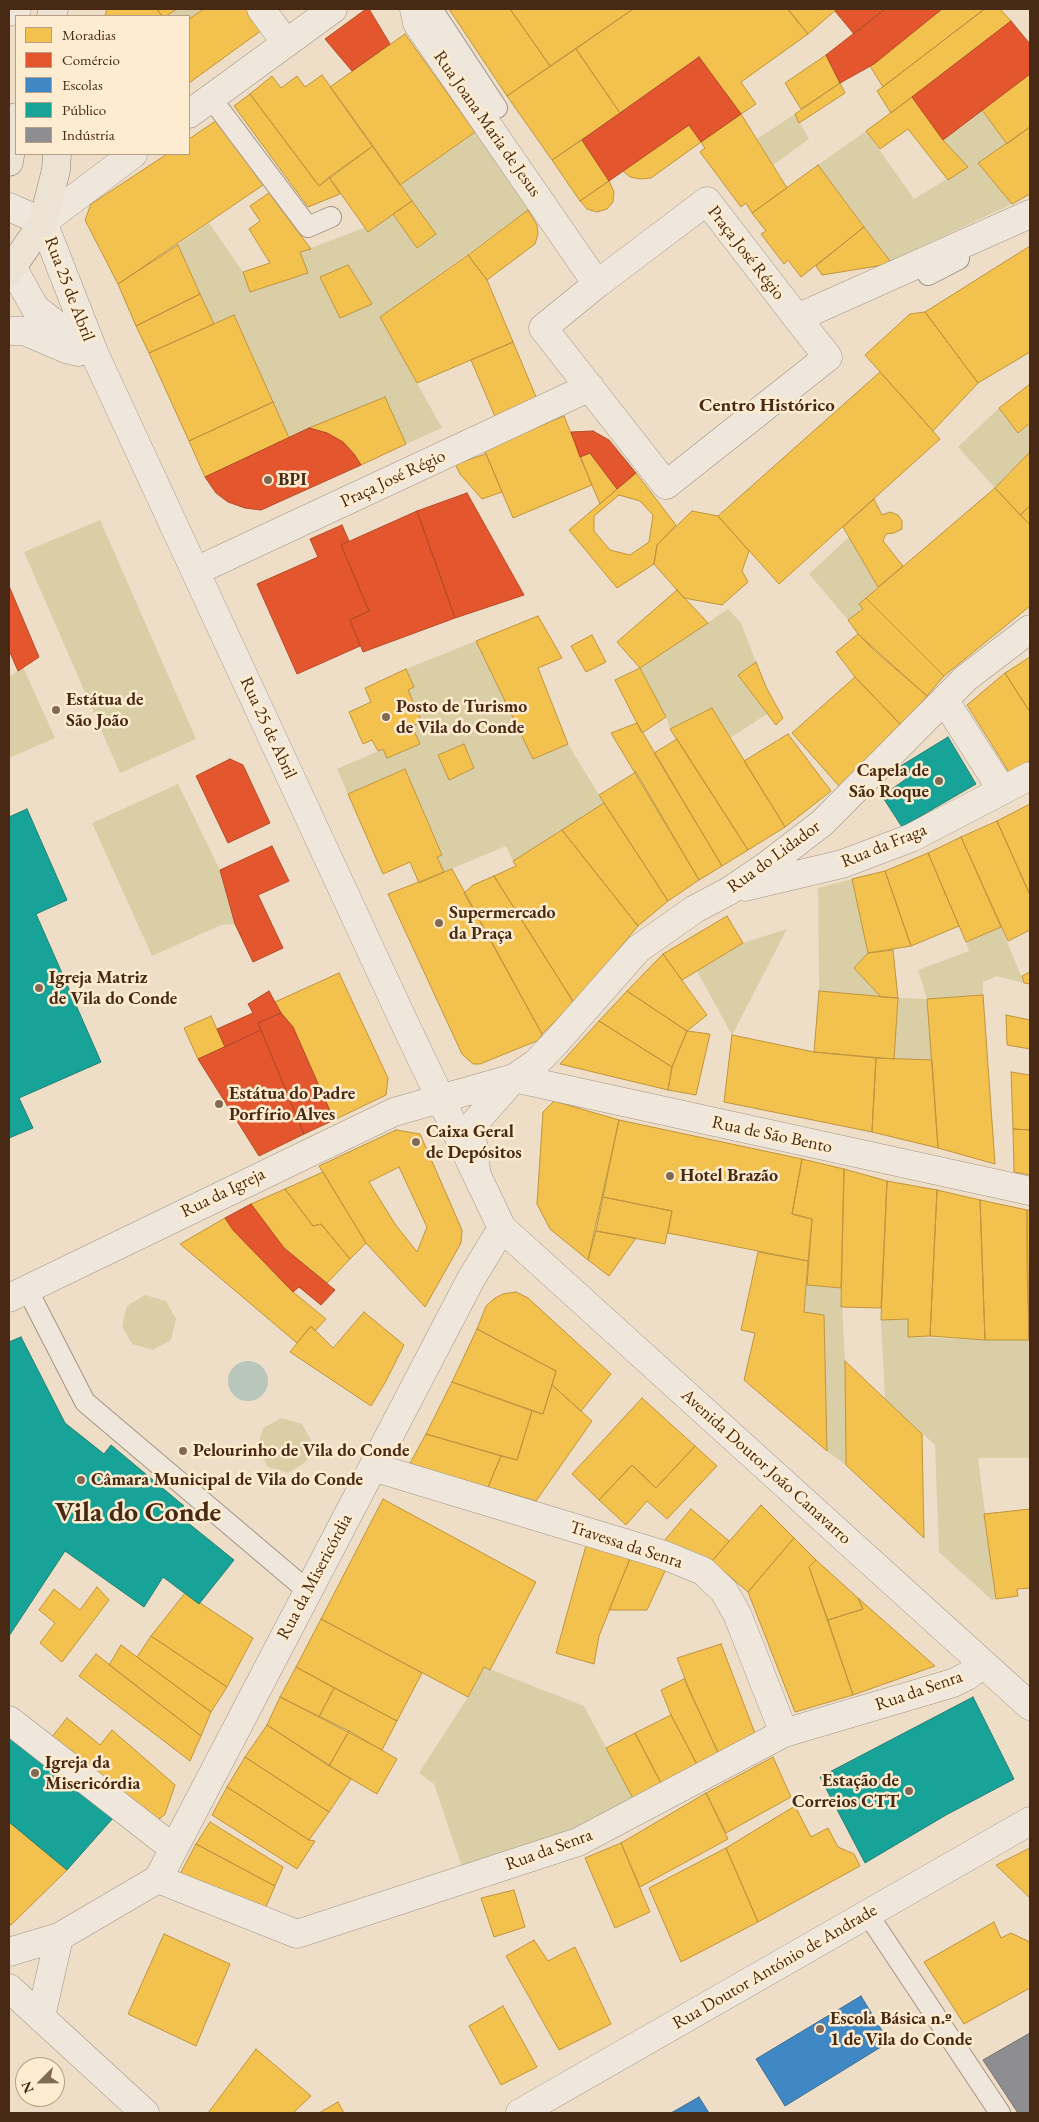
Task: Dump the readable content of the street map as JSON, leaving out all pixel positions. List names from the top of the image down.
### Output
{
  "streets": {
    "street": [
      "Rua Joana Maria de Jesus",
      "Praça José Régio",
      "Rua 25 de Abril",
      "Rua da Fraga",
      "Rua do Lidador",
      "Rua de São Bento",
      "Rua da Igreja",
      "Avenida Doutor João Canavarro",
      "Travessa da Senra",
      "Rua da Misericórdia",
      "Rua da Senra",
      "Rua Doutor António de Andrade"
    ]
  },
  "crossings": [
    ["Rua Joana Maria de Jesus", "Praça José Régio"],
    ["Praça José Régio", "Rua 25 de Abril"],
    ["Rua 25 de Abril", "Rua da Igreja"],
    ["Rua 25 de Abril", "Avenida Doutor João Canavarro"],
    ["Rua 25 de Abril", "Rua da Misericórdia"],
    ["Rua da Fraga", "Rua do Lidador"],
    ["Rua do Lidador", "Rua de São Bento"],
    ["Rua do Lidador", "Rua da Igreja"],
    ["Rua de São Bento", "Rua da Igreja"],
    ["Avenida Doutor João Canavarro", "Rua da Misericórdia"],
    ["Avenida Doutor João Canavarro", "Rua da Senra"],
    ["Travessa da Senra", "Rua da Misericórdia"],
    ["Travessa da Senra", "Rua da Senra"],
    ["Rua da Misericórdia", "Rua da Senra"]
  ],
  "districts": ["Centro Histórico", "Vila do Conde"],
  "places": [
    "BPI",
    "Estátua de São João",
    "Posto de Turismo de Vila do Conde",
    "Capela de São Roque",
    "Supermercado da Praça",
    "Igreja Matriz de Vila do Conde",
    "Estátua do Padre Porfírio Alves",
    "Caixa Geral de Depósitos",
    "Hotel Brazão",
    "Pelourinho de Vila do Conde",
    "Câmara Municipal de Vila do Conde",
    "Igreja da Misericórdia",
    "Estação de Correios CTT",
    "Escola Básica n.º 1 de Vila do Conde"
  ],
  "legend": [
    "Moradias",
    "Comércio",
    "Escolas",
    "Público",
    "Indústria"
  ],
  "north": "bottom left"
}
